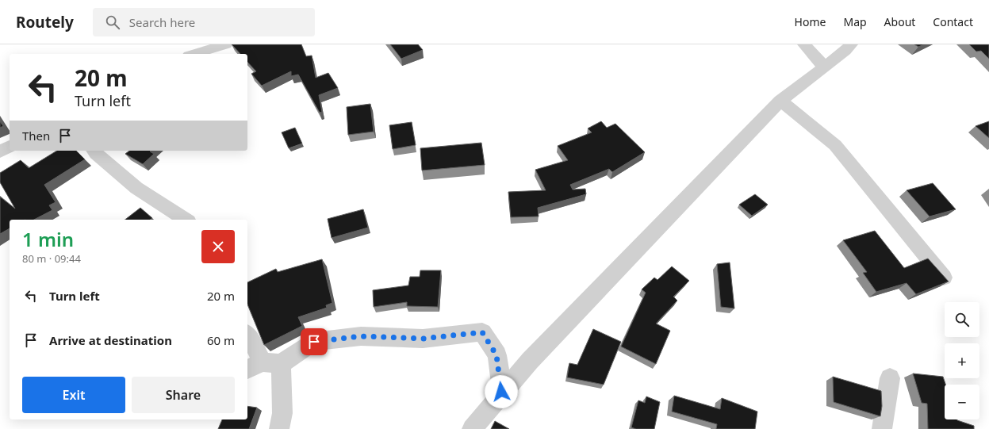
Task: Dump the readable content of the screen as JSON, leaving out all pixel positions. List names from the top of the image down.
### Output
{
  "page": {
    "header": "Routely",
    "search": "Search here",
    "nav": [
      "Home",
      "Map",
      "About",
      "Contact"
    ],
    "turn": ["20 m", "Turn left"],
    "then": "Then",
    "heading": ["1 min", "80 m · 09:44"],
    "list": [
      {
        "name": "Turn left",
        "value": "20 m"
      },
      {
        "name": "Arrive at destination",
        "value": "60 m"
      }
    ],
    "map_buttons": ["+", "−"],
    "buttons": ["Exit", "Share"]
  }
}
